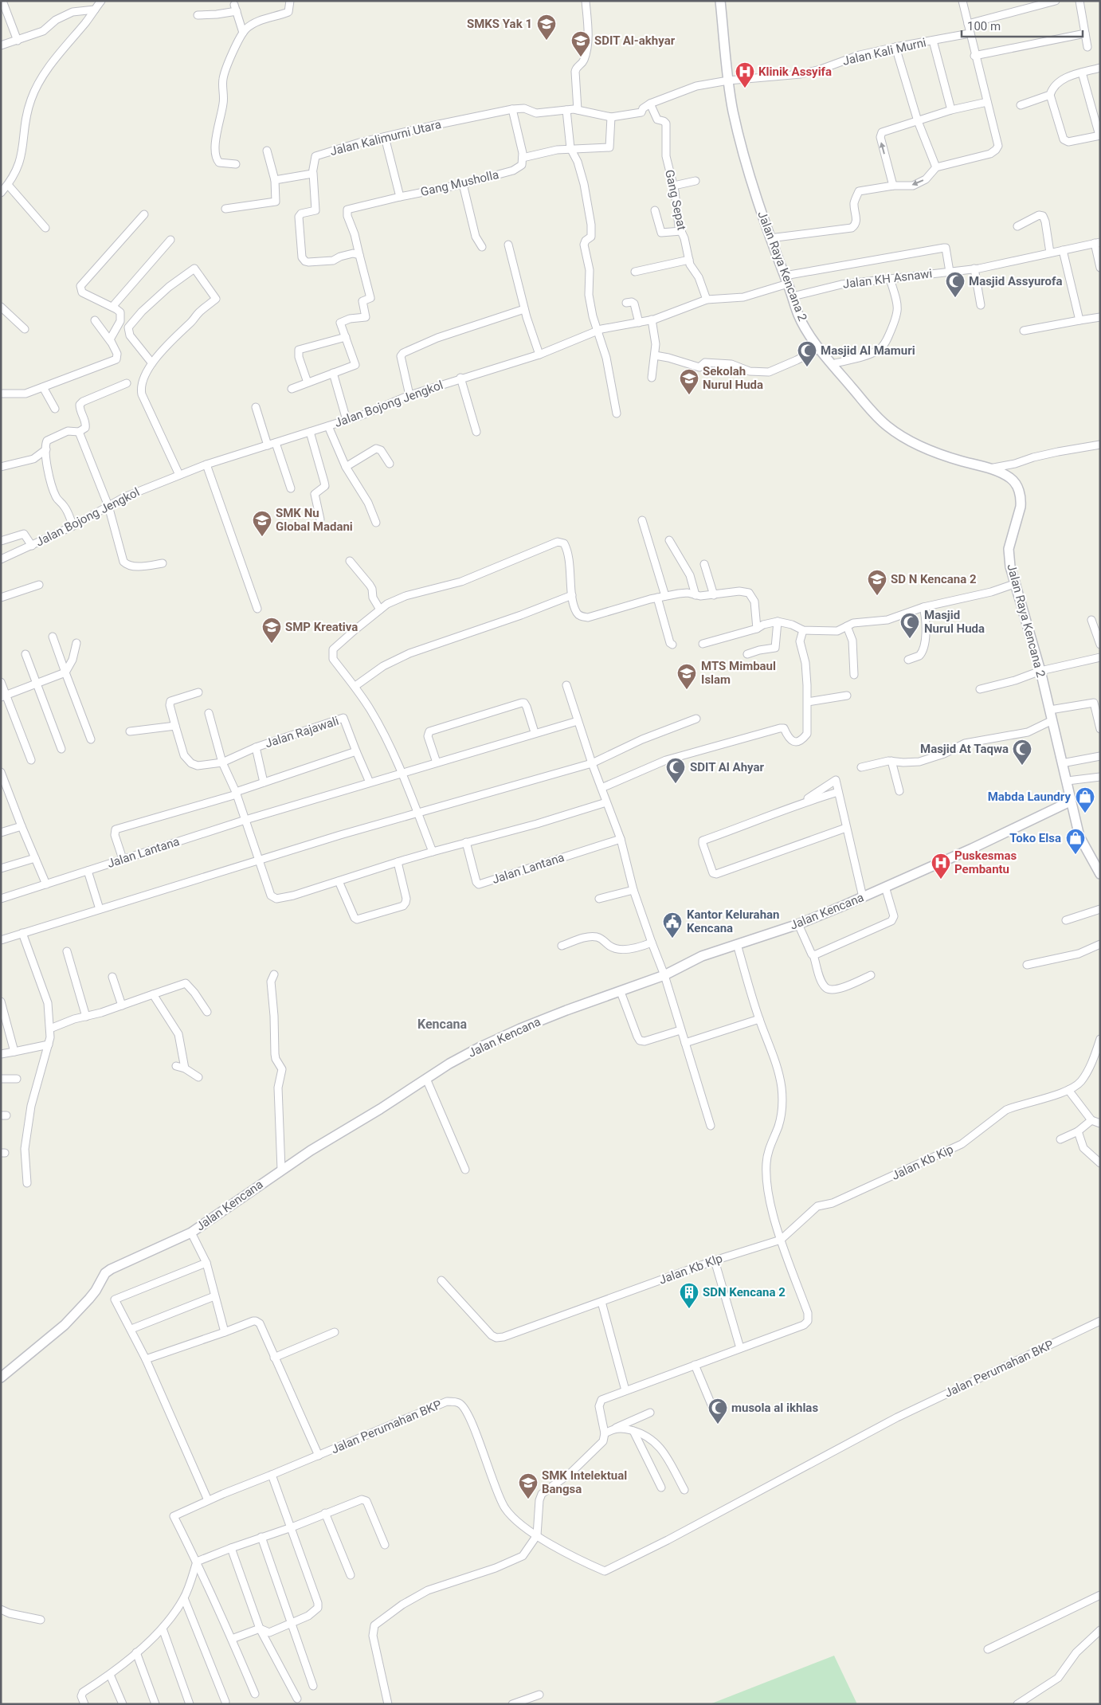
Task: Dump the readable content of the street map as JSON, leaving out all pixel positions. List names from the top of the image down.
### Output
{
  "streets": {
    "street": [
      "Jalan Kali Murni",
      "Jalan Kalimurni Utara",
      "Gang Musholla",
      "Gang Sepat",
      "Jalan Raya Kencana 2",
      "Jalan KH Asnawi",
      "Jalan Bojong Jengkol",
      "Jalan Rajawali",
      "Jalan Lantana",
      "Jalan Kencana",
      "Jalan Kb Kip",
      "Jalan Kb Klp",
      "Jalan Perumahan BKP"
    ]
  },
  "crossings": [
    ["Jalan Kali Murni", "Jalan Raya Kencana 2"],
    ["Gang Sepat", "Jalan Bojong Jengkol"],
    ["Jalan Raya Kencana 2", "Jalan KH Asnawi"],
    ["Jalan Raya Kencana 2", "Jalan Bojong Jengkol"],
    ["Jalan Raya Kencana 2", "Jalan Kencana"],
    ["Jalan KH Asnawi", "Jalan Bojong Jengkol"],
    ["Jalan Kb Kip", "Jalan Kb Klp"]
  ],
  "districts": ["Kencana"],
  "places": {
    "school or university": [
      "SMKS Yak 1",
      "SDIT Al-akhyar",
      "Sekolah Nurul Huda",
      "SMK Nu Global Madani",
      "SD N Kencana 2",
      "SMP Kreativa",
      "MTS Mimbaul Islam",
      "SMK Intelektual Bangsa"
    ],
    "hospital": ["Klinik Assyifa", "Puskesmas Pembantu"],
    "mosque": [
      "Masjid Assyurofa",
      "Masjid Al Mamuri",
      "Masjid Nurul Huda",
      "Masjid At Taqwa",
      "SDIT Al Ahyar",
      "musola al ikhlas"
    ],
    "shop": ["Mabda Laundry", "Toko Elsa"],
    "public building": ["Kantor Kelurahan Kencana"],
    "building": ["SDN Kencana 2"]
  },
  "scale_bar": "100 m"
}
